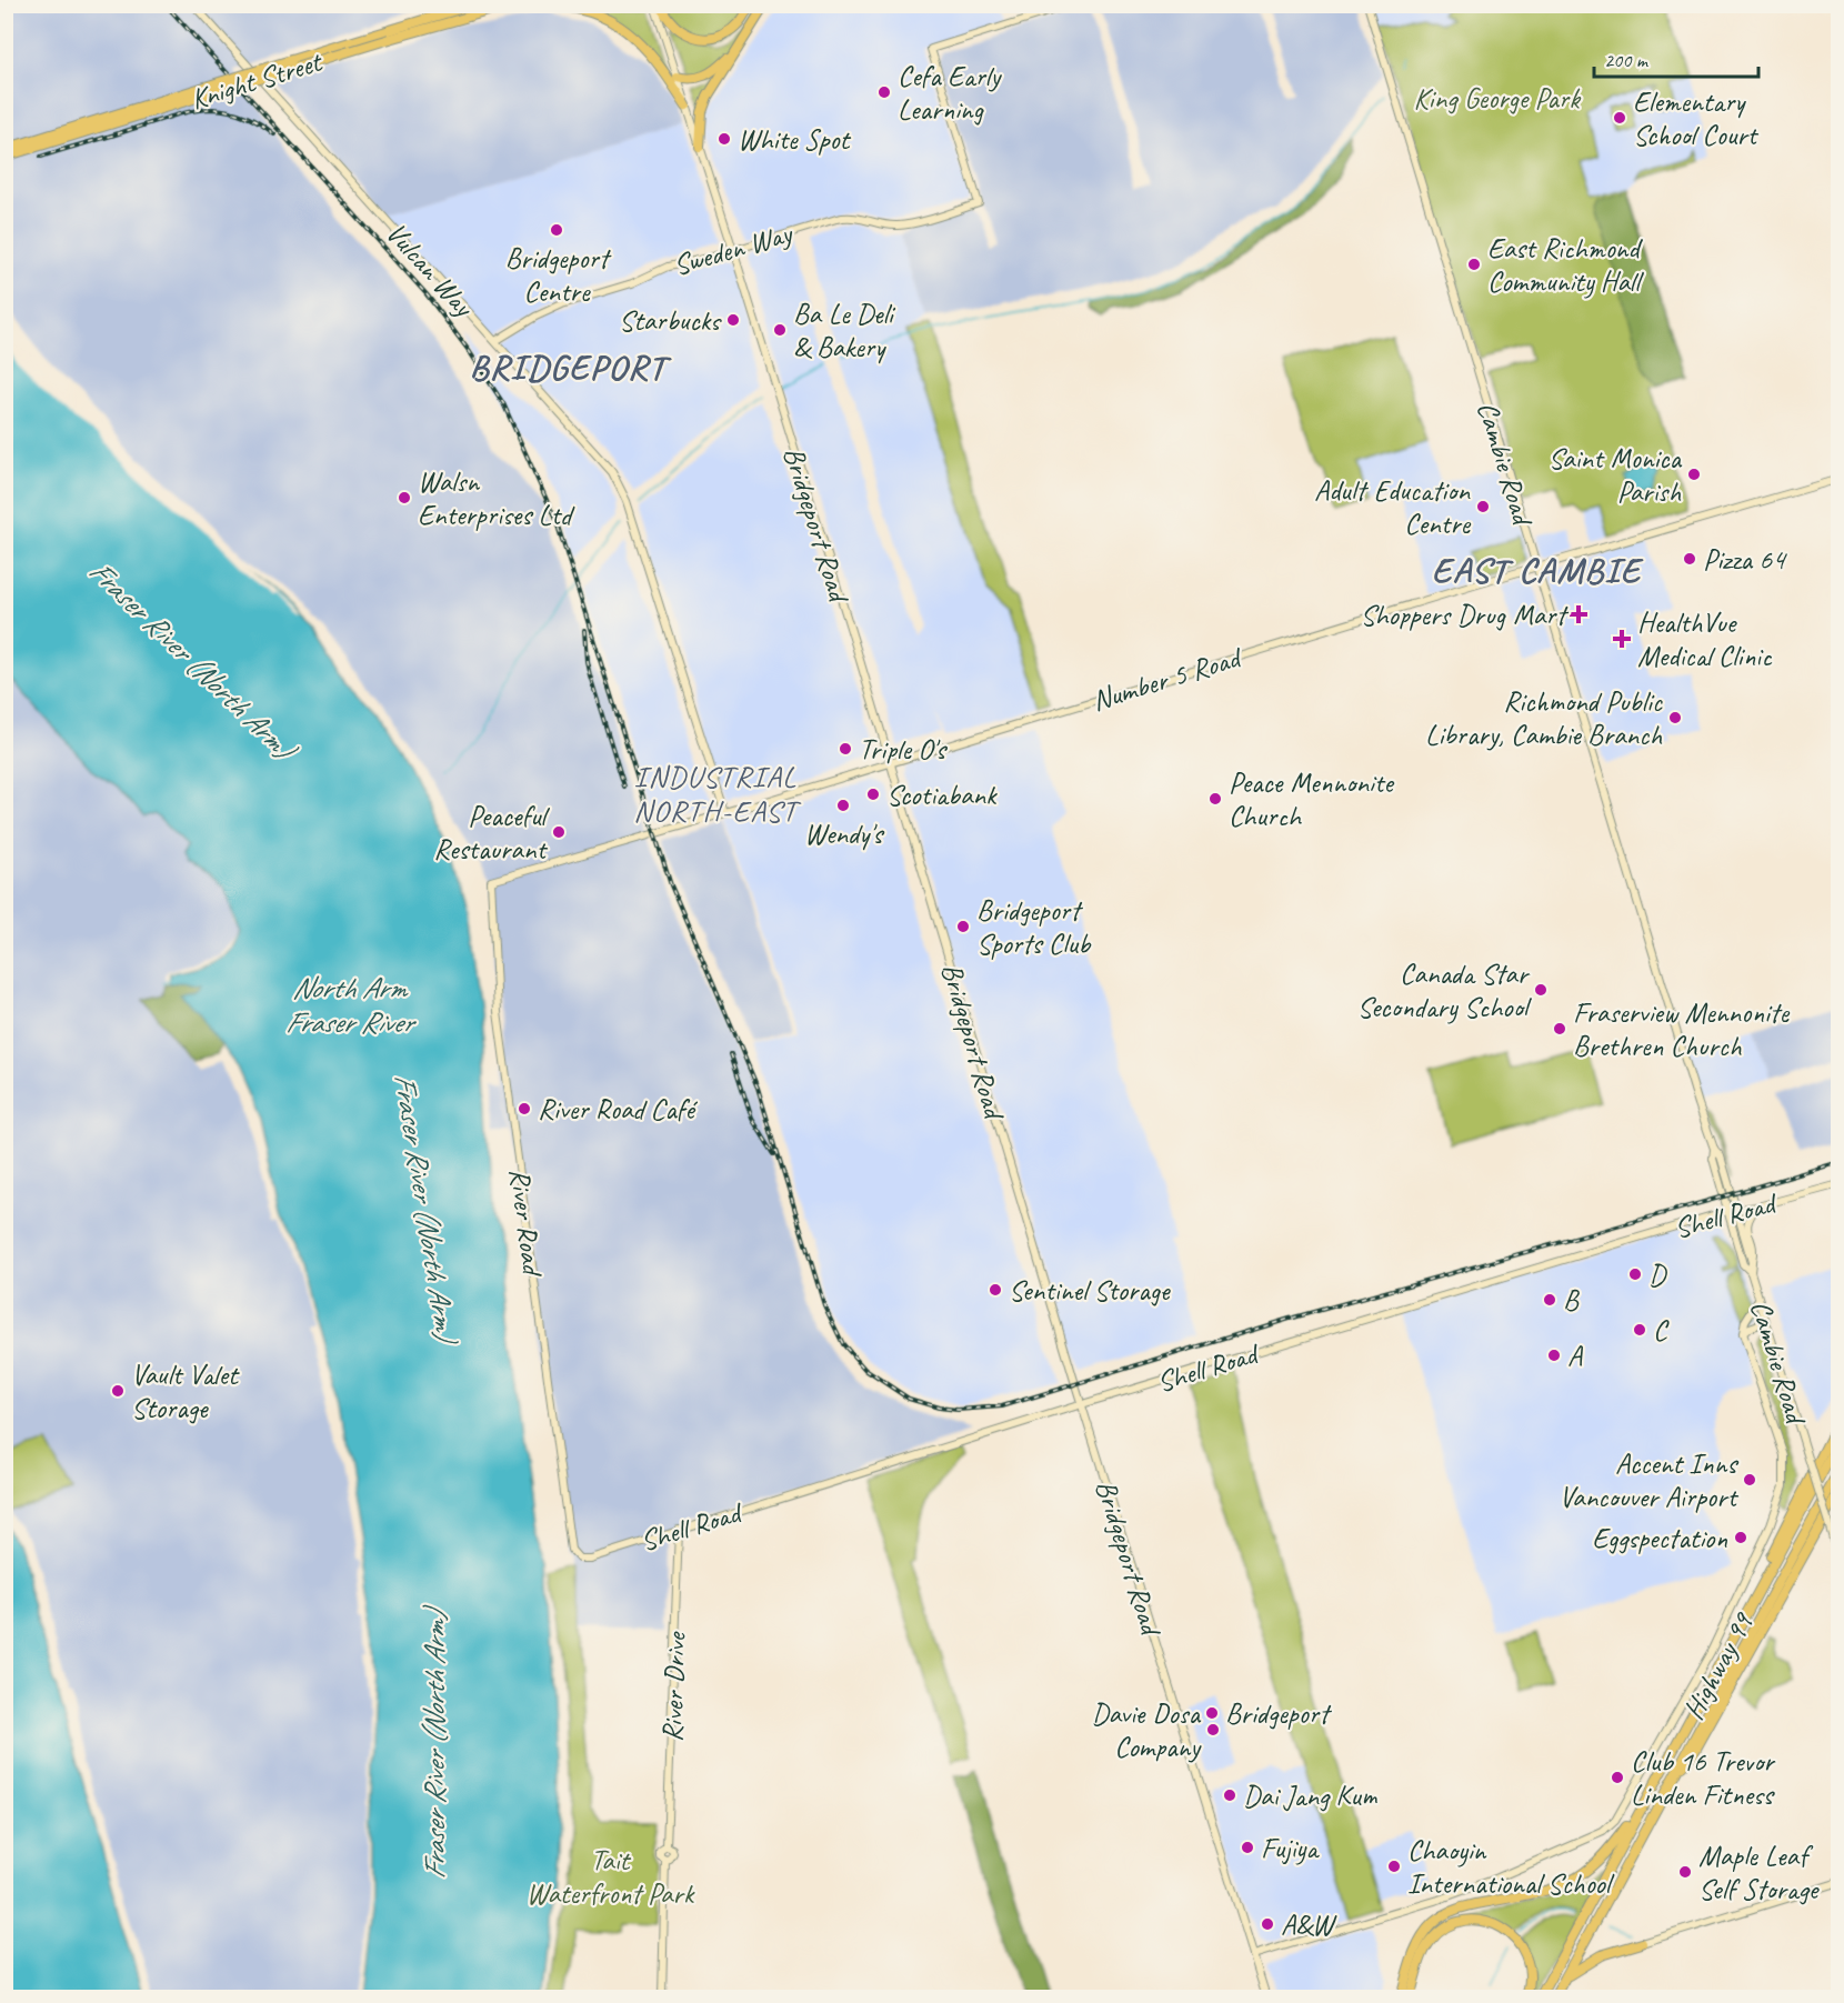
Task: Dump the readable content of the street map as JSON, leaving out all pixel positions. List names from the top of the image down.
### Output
{
  "streets": {
    "highway": ["Knight Street", "Highway 99"],
    "main road": [
      "Sweden Way",
      "Vulcan Way",
      "Cambie Road",
      "Bridgeport Road",
      "Number 5 Road",
      "Shell Road",
      "River Road",
      "River Drive"
    ]
  },
  "crossings": [
    ["Knight Street", "Bridgeport Road"],
    ["Sweden Way", "Vulcan Way"],
    ["Sweden Way", "Bridgeport Road"],
    ["Vulcan Way", "Number 5 Road"],
    ["Cambie Road", "Number 5 Road"],
    ["Cambie Road", "Shell Road"],
    ["Bridgeport Road", "Number 5 Road"],
    ["Bridgeport Road", "Shell Road"],
    ["Number 5 Road", "River Road"],
    ["Shell Road", "River Road"],
    ["Shell Road", "River Drive"]
  ],
  "districts": ["BRIDGEPORT", "EAST CAMBIE", "INDUSTRIAL NORTH-EAST"],
  "water": ["Fraser River (North Arm)", "North Arm Fraser River"],
  "parks": ["King George Park", "Tait Waterfront Park"],
  "places": {
    "other": [
      "Cefa Early Learning",
      "Elementary School Court",
      "White Spot",
      "Bridgeport Centre",
      "East Richmond Community Hall",
      "Starbucks",
      "Ba Le Deli & Bakery",
      "Saint Monica Parish",
      "Walsn Enterprises Ltd",
      "Adult Education Centre",
      "Pizza 64",
      "Richmond Public Library, Cambie Branch",
      "Triple O's",
      "Scotiabank",
      "Peace Mennonite Church",
      "Wendy's",
      "Peaceful Restaurant",
      "Bridgeport Sports Club",
      "Canada Star Secondary School",
      "Fraserview Mennonite Brethren Church",
      "River Road Café",
      "D",
      "Sentinel Storage",
      "B",
      "C",
      "A",
      "Vault Valet Storage",
      "Accent Inns Vancouver Airport",
      "Eggspectation",
      "Bridgeport",
      "Davie Dosa Company",
      "Club 16 Trevor Linden Fitness",
      "Dai Jang Kum",
      "Fujiya",
      "Chaoyin International School",
      "Maple Leaf Self Storage",
      "A&W"
    ],
    "health": ["Shoppers Drug Mart", "HealthVue Medical Clinic"]
  },
  "scale_bar": "200 m"
}
